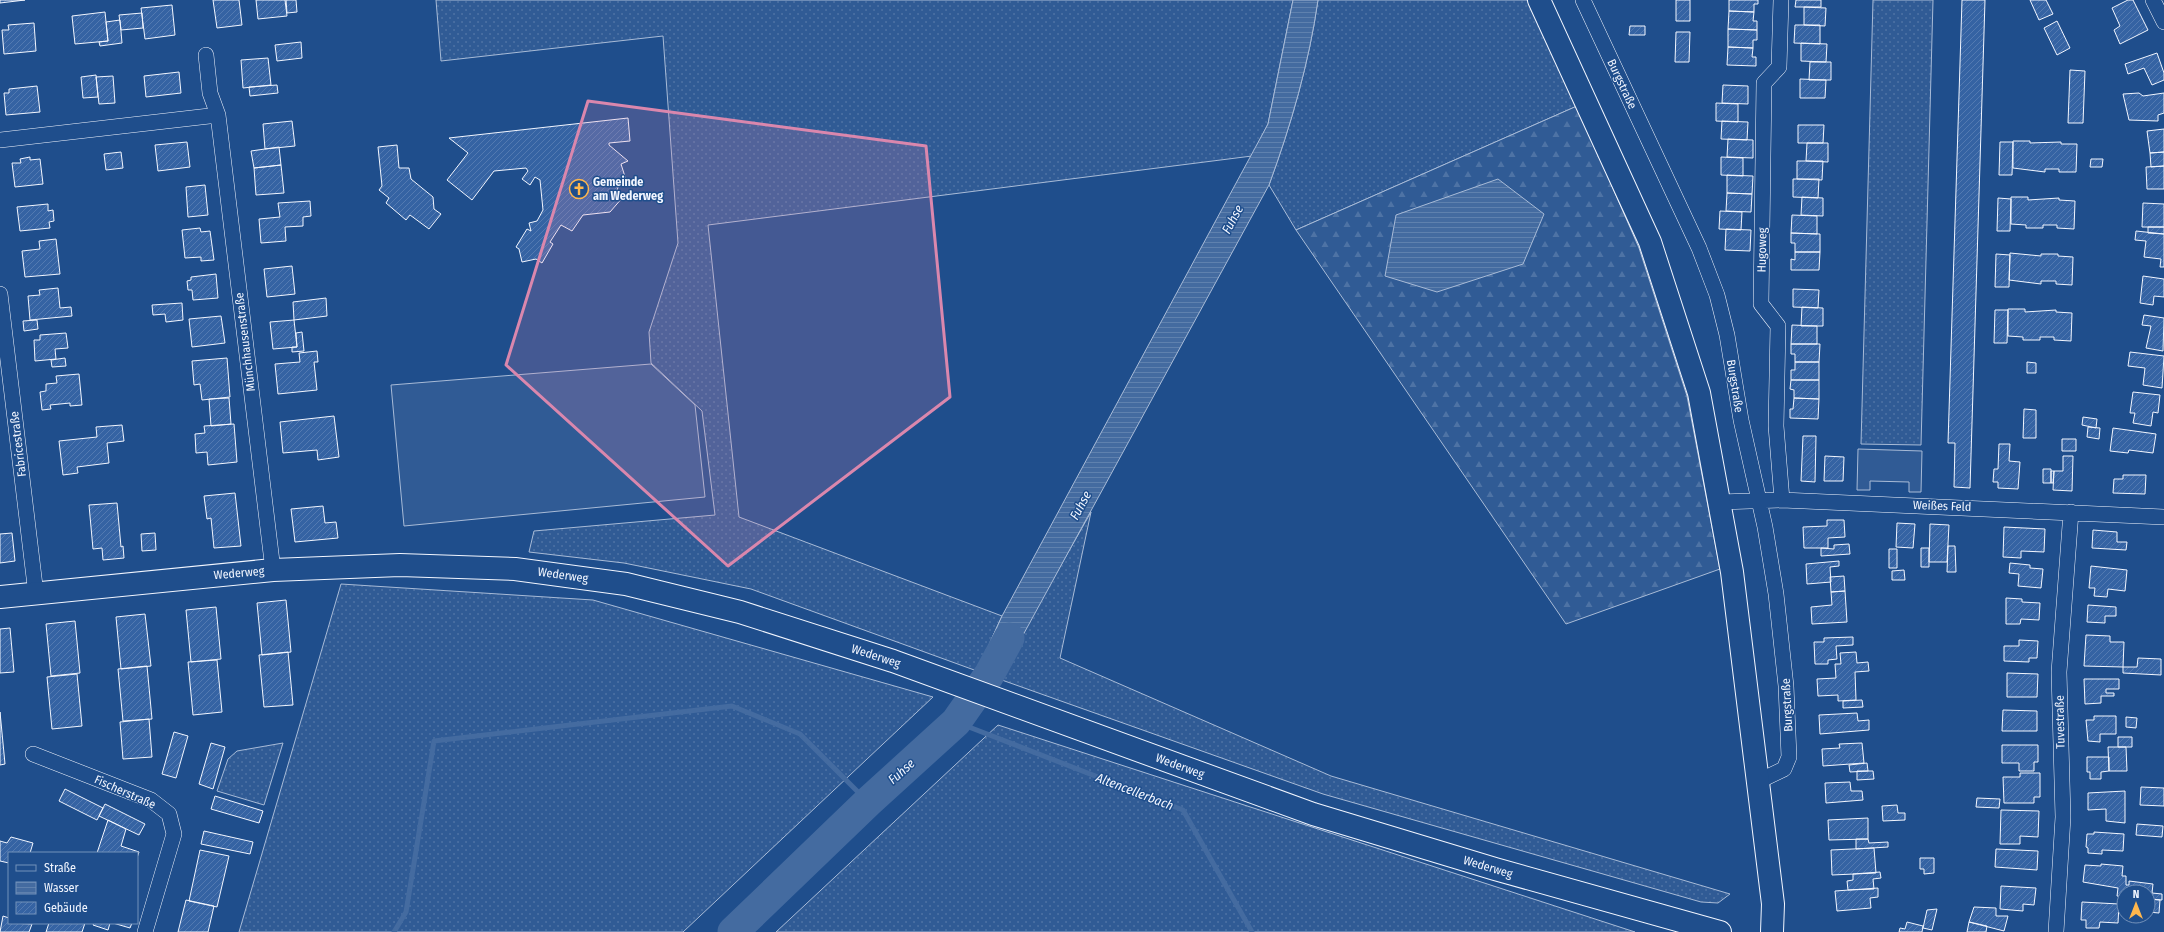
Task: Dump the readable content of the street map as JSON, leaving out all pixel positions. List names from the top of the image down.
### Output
{
  "streets": {
    "main road": ["Wederweg"],
    "street": [
      "Burgstraße",
      "Hugoweg",
      "Münchhausenstraße",
      "Fabricestraße",
      "Weißes Feld",
      "Tuvestraße",
      "Fischerstraße"
    ]
  },
  "crossings": [
    ["Burgstraße", "Weißes Feld"],
    ["Hugoweg", "Weißes Feld"],
    ["Münchhausenstraße", "Wederweg"],
    ["Fabricestraße", "Wederweg"],
    ["Weißes Feld", "Tuvestraße"]
  ],
  "water": ["Fuhse", "Altencellerbach"],
  "places": {
    "church": ["Gemeinde am Wederweg"]
  },
  "legend": ["Straße", "Wasser", "Gebäude"],
  "north": "top"
}
